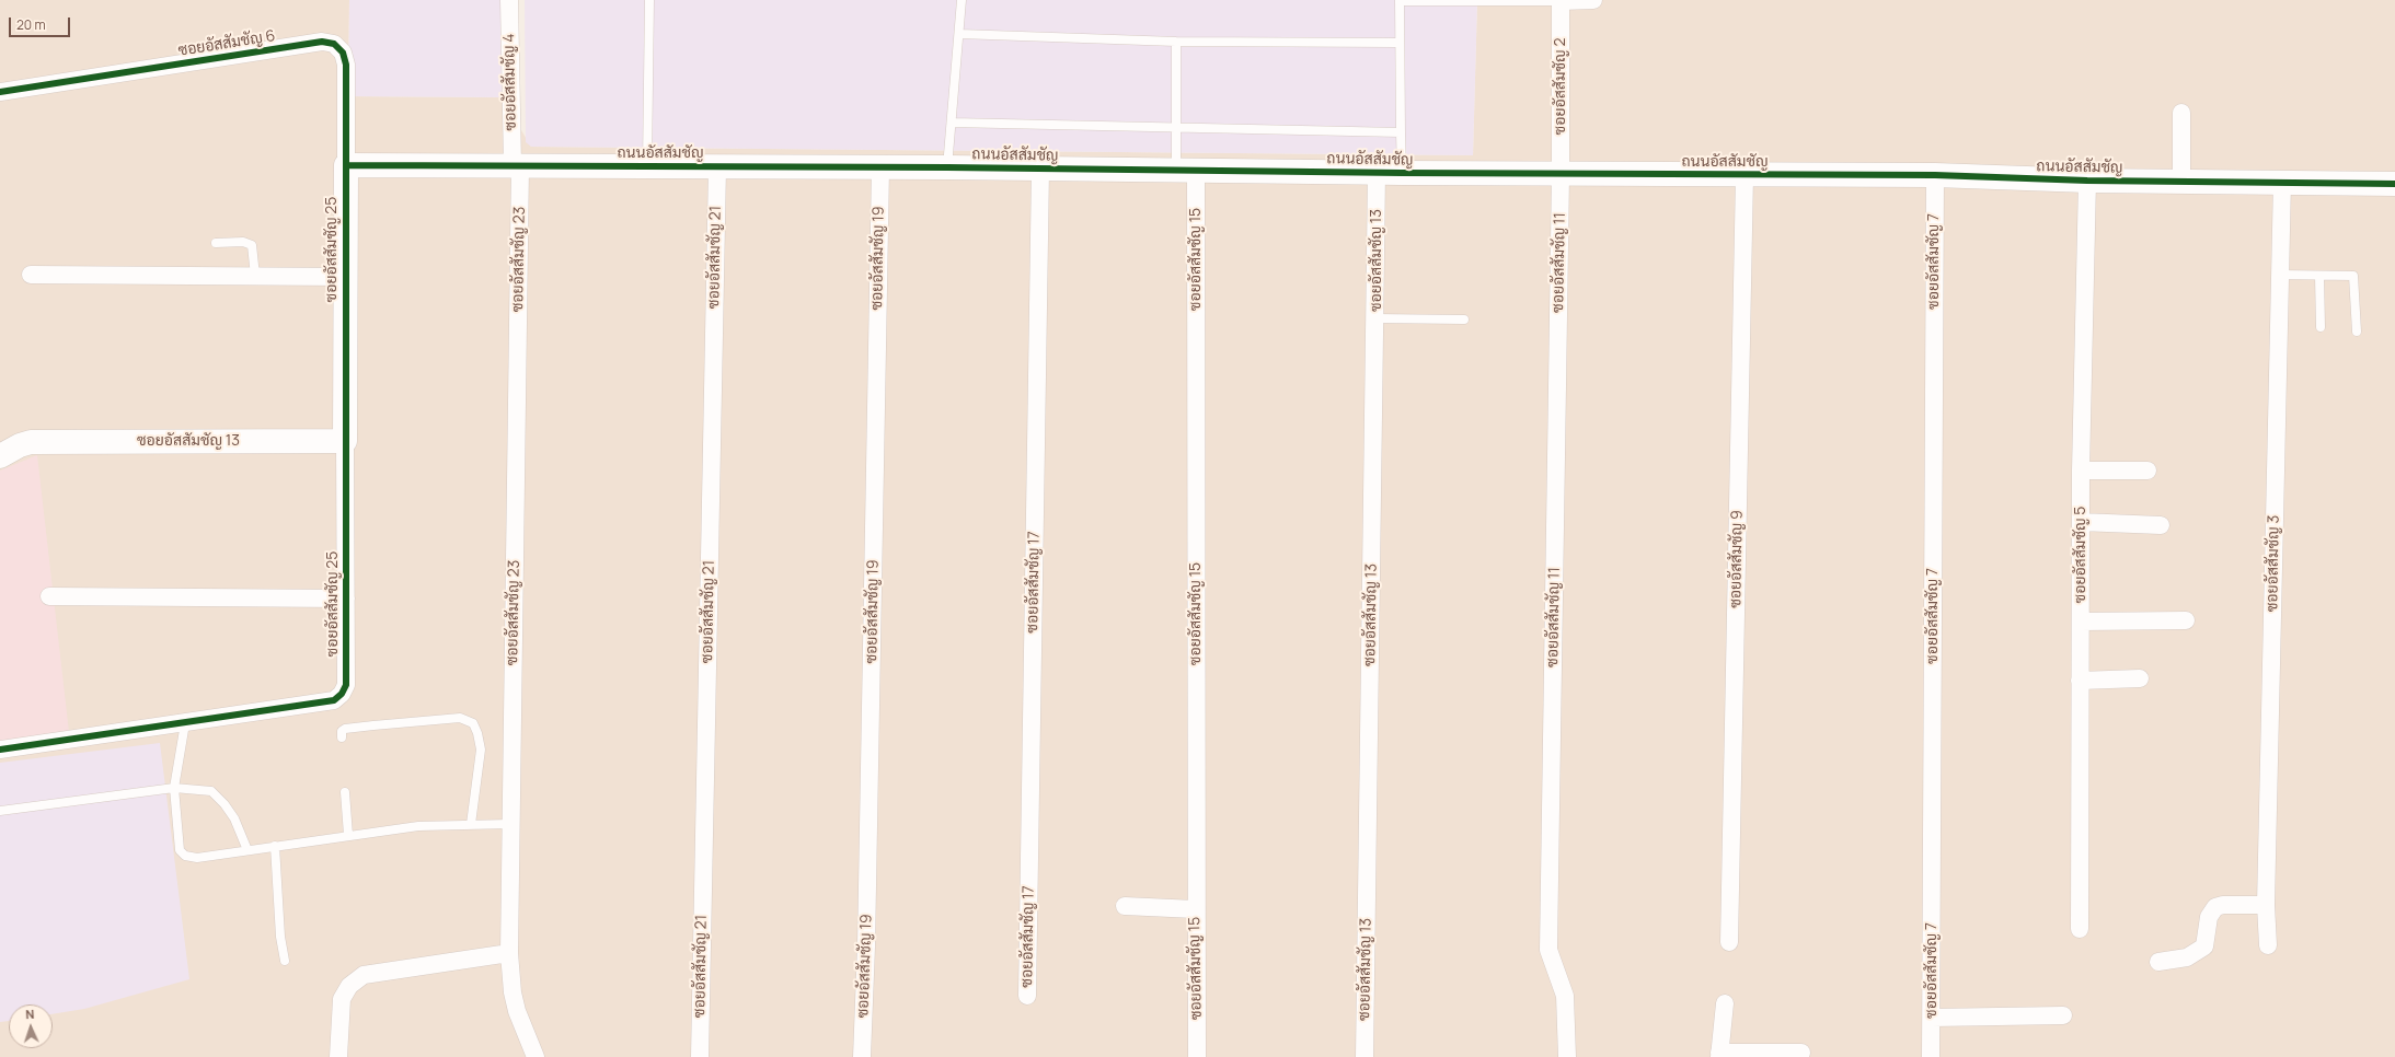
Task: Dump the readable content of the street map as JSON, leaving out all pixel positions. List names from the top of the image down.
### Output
{
  "streets": {
    "street": [
      "ซอยอัสสัมชัญ 6",
      "ซอยอัสสัมชัญ 4",
      "ซอยอัสสัมชัญ 2",
      "ถนนอัสสัมชัญ",
      "ซอยอัสสัมชัญ 25",
      "ซอยอัสสัมชัญ 21",
      "ซอยอัสสัมชัญ 19",
      "ซอยอัสสัมชัญ 23",
      "ซอยอัสสัมชัญ 15",
      "ซอยอัสสัมชัญ 13",
      "ซอยอัสสัมชัญ 7",
      "ซอยอัสสัมชัญ 11",
      "ซอยอัสสัมชัญ 5",
      "ซอยอัสสัมชัญ 9",
      "ซอยอัสสัมชัญ 3",
      "ซอยอัสสัมชัญ 17"
    ]
  },
  "crossings": [
    ["ซอยอัสสัมชัญ 6", "ถนนอัสสัมชัญ"],
    ["ซอยอัสสัมชัญ 6", "ซอยอัสสัมชัญ 25"],
    ["ซอยอัสสัมชัญ 4", "ถนนอัสสัมชัญ"],
    ["ซอยอัสสัมชัญ 4", "ซอยอัสสัมชัญ 23"],
    ["ซอยอัสสัมชัญ 2", "ถนนอัสสัมชัญ"],
    ["ซอยอัสสัมชัญ 2", "ซอยอัสสัมชัญ 11"],
    ["ถนนอัสสัมชัญ", "ซอยอัสสัมชัญ 25"],
    ["ถนนอัสสัมชัญ", "ซอยอัสสัมชัญ 21"],
    ["ถนนอัสสัมชัญ", "ซอยอัสสัมชัญ 19"],
    ["ถนนอัสสัมชัญ", "ซอยอัสสัมชัญ 23"],
    ["ถนนอัสสัมชัญ", "ซอยอัสสัมชัญ 15"],
    ["ถนนอัสสัมชัญ", "ซอยอัสสัมชัญ 13"],
    ["ถนนอัสสัมชัญ", "ซอยอัสสัมชัญ 7"],
    ["ถนนอัสสัมชัญ", "ซอยอัสสัมชัญ 11"],
    ["ถนนอัสสัมชัญ", "ซอยอัสสัมชัญ 5"],
    ["ถนนอัสสัมชัญ", "ซอยอัสสัมชัญ 9"],
    ["ถนนอัสสัมชัญ", "ซอยอัสสัมชัญ 3"],
    ["ถนนอัสสัมชัญ", "ซอยอัสสัมชัญ 17"],
    ["ซอยอัสสัมชัญ 25", "ซอยอัสสัมชัญ 13"]
  ],
  "scale_bar": "20 m",
  "north": "top"
}
